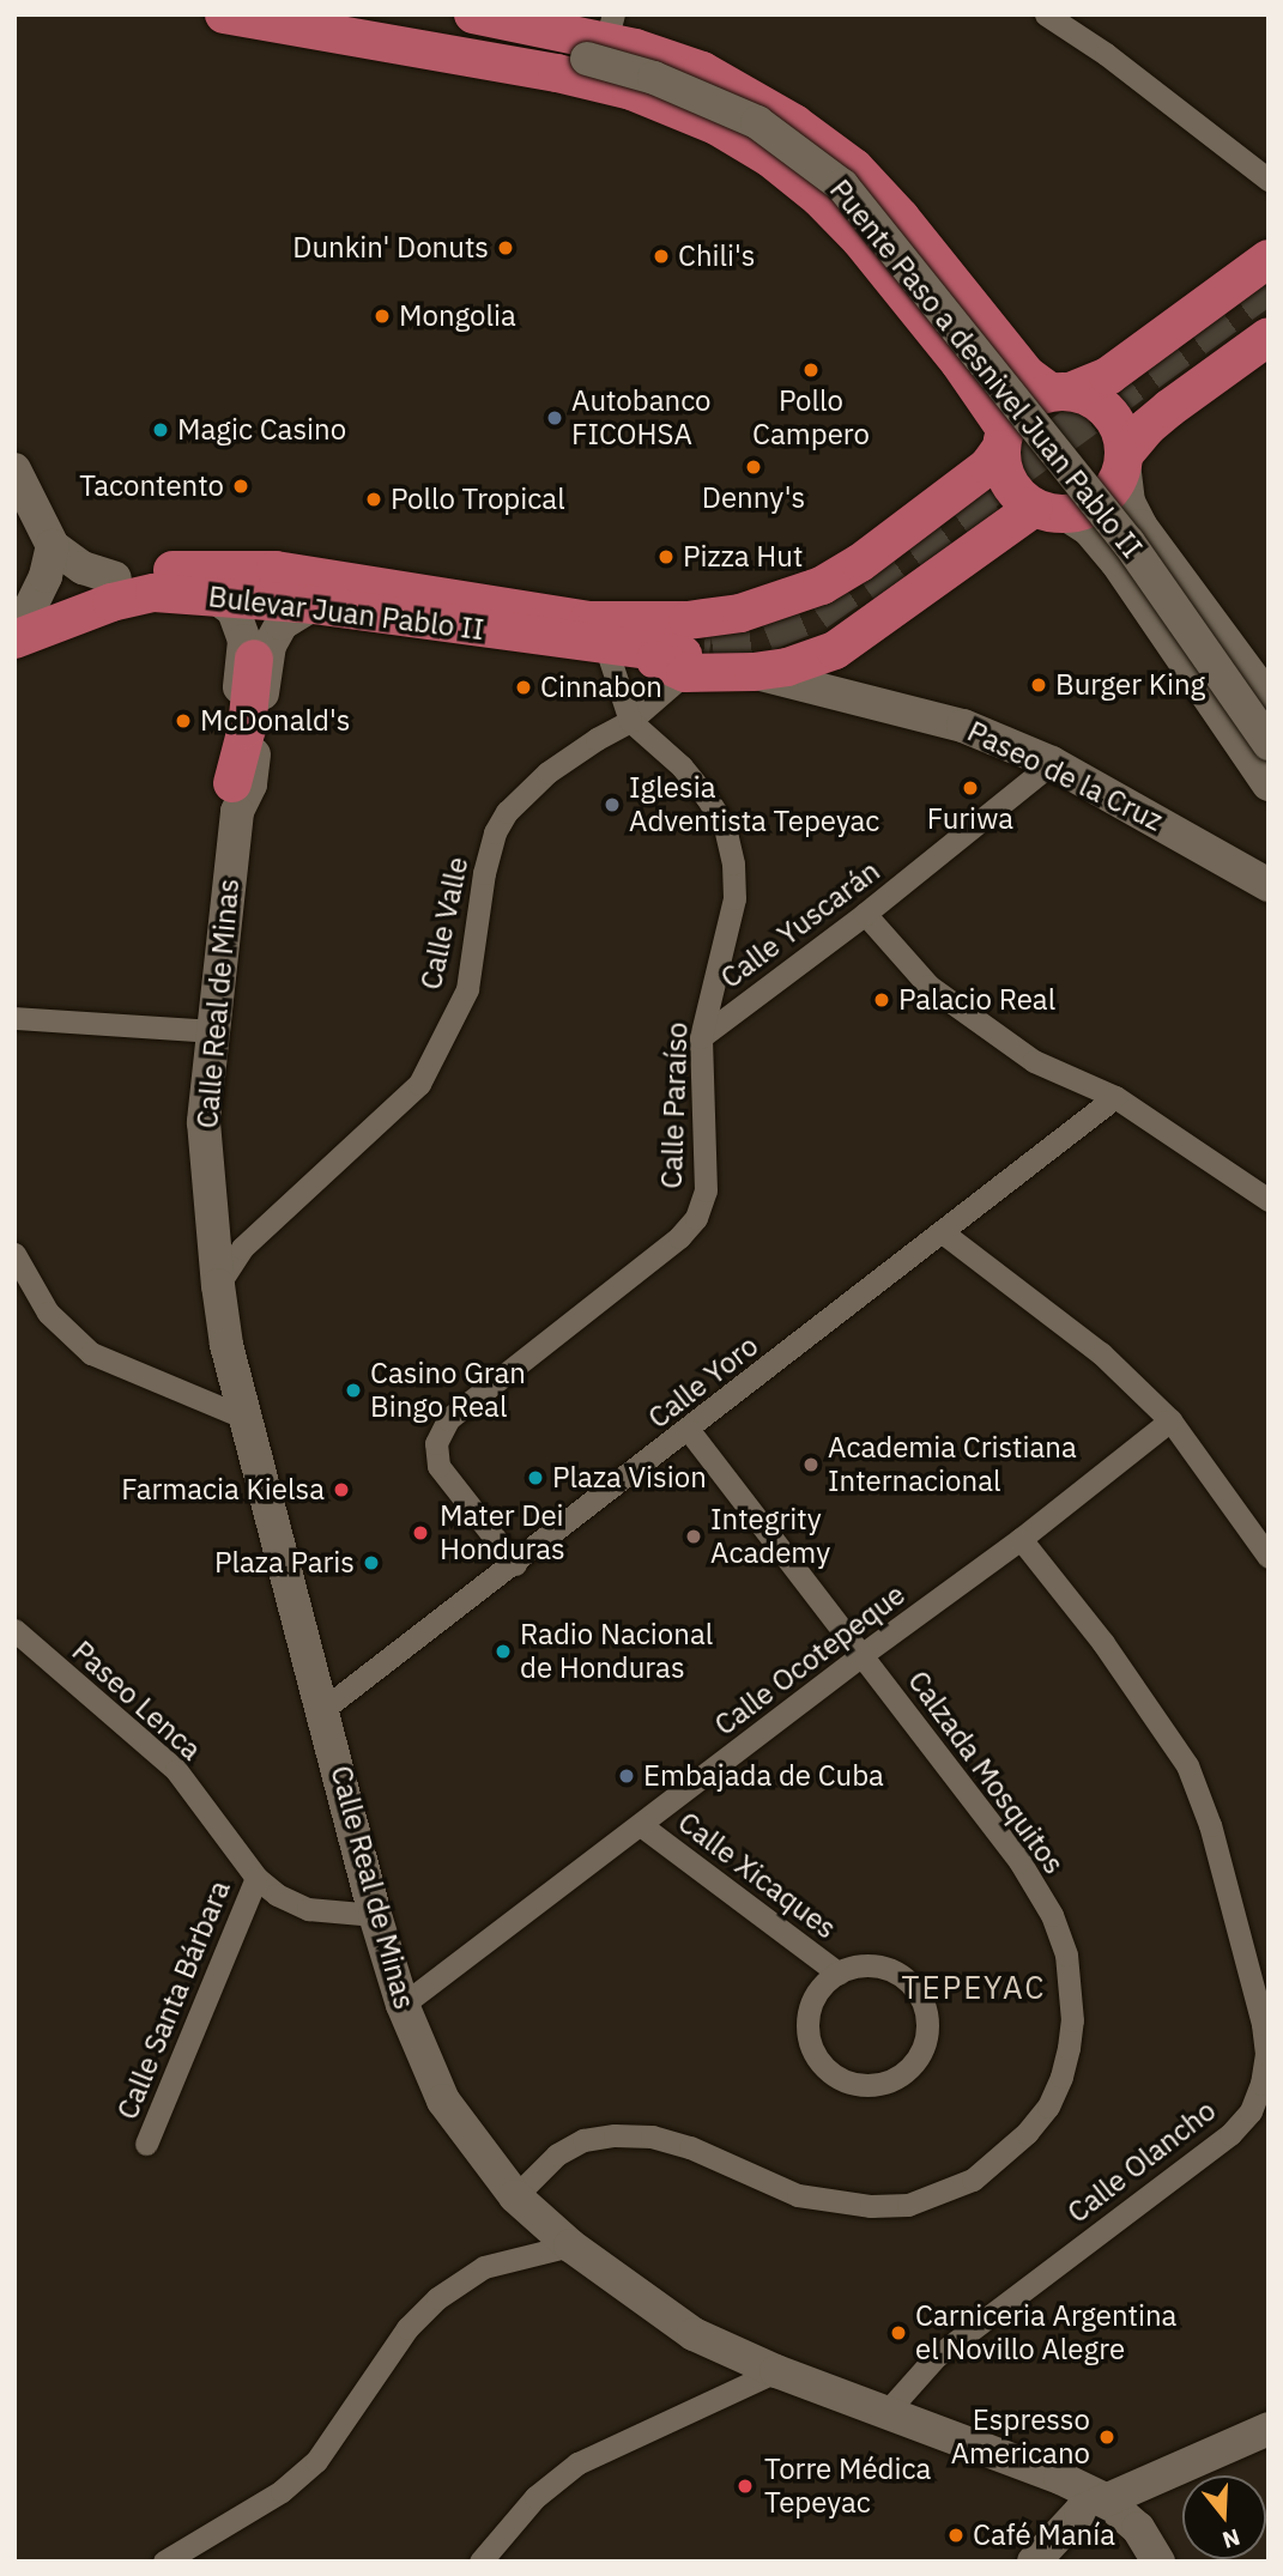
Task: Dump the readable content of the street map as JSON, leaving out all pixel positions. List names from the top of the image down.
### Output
{
  "streets": {
    "main road": ["Bulevar Juan Pablo II"],
    "street": [
      "Puente Paso a desnivel Juan Pablo II",
      "Paseo de la Cruz",
      "Calle Valle",
      "Calle Yuscarán",
      "Calle Real de Minas",
      "Calle Paraíso",
      "Calle Yoro",
      "Calle Ocotepeque",
      "Paseo Lenca",
      "Calzada Mosquitos",
      "Calle Xicaques",
      "Calle Santa Bárbara",
      "Calle Olancho"
    ]
  },
  "crossings": [
    ["Bulevar Juan Pablo II", "Calle Real de Minas"],
    ["Paseo de la Cruz", "Calle Yuscarán"],
    ["Calle Valle", "Calle Real de Minas"],
    ["Calle Valle", "Calle Paraíso"],
    ["Calle Yuscarán", "Calle Paraíso"],
    ["Calle Real de Minas", "Calle Yoro"],
    ["Calle Real de Minas", "Calle Ocotepeque"],
    ["Calle Real de Minas", "Paseo Lenca"],
    ["Calle Real de Minas", "Calzada Mosquitos"],
    ["Calle Real de Minas", "Calle Olancho"],
    ["Calle Paraíso", "Calle Yoro"],
    ["Calle Yoro", "Calzada Mosquitos"],
    ["Calle Ocotepeque", "Calzada Mosquitos"],
    ["Calle Ocotepeque", "Calle Xicaques"],
    ["Calle Ocotepeque", "Calle Olancho"],
    ["Paseo Lenca", "Calle Santa Bárbara"]
  ],
  "districts": ["TEPEYAC"],
  "places": [
    "Dunkin' Donuts",
    "Chili's",
    "Mongolia",
    "Pollo Campero",
    "Autobanco FICOHSA",
    "Magic Casino",
    "Denny's",
    "Tacontento",
    "Pollo Tropical",
    "Pizza Hut",
    "Burger King",
    "Cinnabon",
    "McDonald's",
    "Furiwa",
    "Iglesia Adventista Tepeyac",
    "Palacio Real",
    "Casino Gran Bingo Real",
    "Academia Cristiana Internacional",
    "Plaza Vision",
    "Farmacia Kielsa",
    "Mater Dei Honduras",
    "Integrity Academy",
    "Plaza Paris",
    "Radio Nacional de Honduras",
    "Embajada de Cuba",
    "Carniceria Argentina el Novillo Alegre",
    "Espresso Americano",
    "Torre Médica Tepeyac",
    "Café Manía"
  ],
  "north": "bottom"
}
